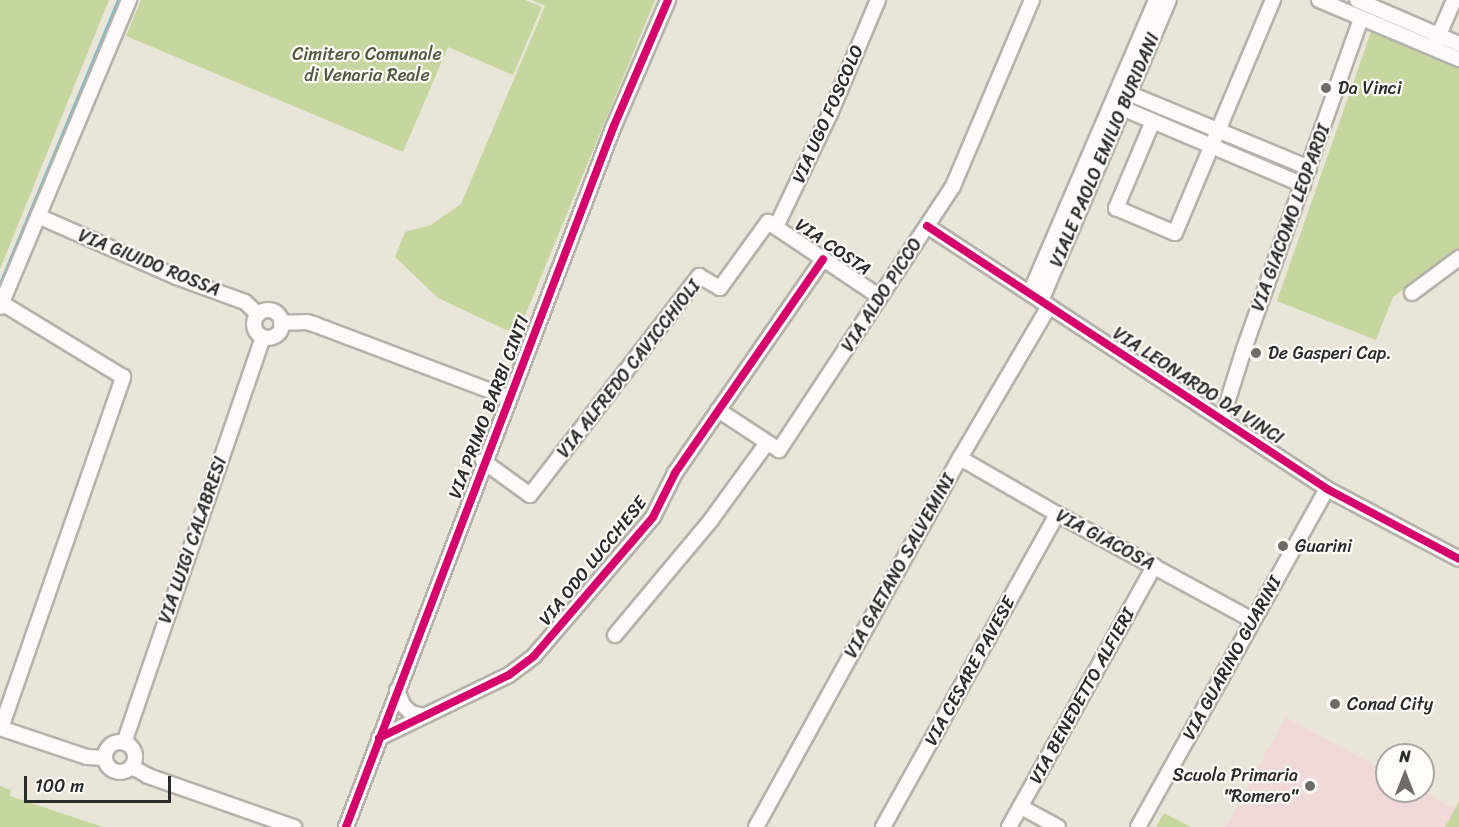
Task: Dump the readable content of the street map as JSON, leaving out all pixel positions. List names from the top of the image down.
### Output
{
  "streets": {
    "street": [
      "VIA UGO FOSCOLO",
      "VIALE PAOLO EMILIO BURIDANI",
      "VIA GIACOMO LEOPARDI",
      "VIA COSTA",
      "VIA GIUIDO ROSSA",
      "VIA ALDO PICCO",
      "VIA ALFREDO CAVICCHIOLI",
      "VIA LEONARDO DA VINCI",
      "VIA PRIMO BARBI CINTI",
      "VIA LUIGI CALABRESI",
      "VIA GIACOSA",
      "VIA ODO LUCCHESE",
      "VIA GAETANO SALVEMINI",
      "VIA GUARINO GUARINI",
      "VIA CESARE PAVESE",
      "VIA BENEDETTO ALFIERI"
    ]
  },
  "crossings": [
    ["VIA UGO FOSCOLO", "VIA COSTA"],
    ["VIA UGO FOSCOLO", "VIA ALFREDO CAVICCHIOLI"],
    ["VIALE PAOLO EMILIO BURIDANI", "VIA LEONARDO DA VINCI"],
    ["VIALE PAOLO EMILIO BURIDANI", "VIA GAETANO SALVEMINI"],
    ["VIA GIACOMO LEOPARDI", "VIA LEONARDO DA VINCI"],
    ["VIA COSTA", "VIA ALDO PICCO"],
    ["VIA COSTA", "VIA ALFREDO CAVICCHIOLI"],
    ["VIA COSTA", "VIA ODO LUCCHESE"],
    ["VIA GIUIDO ROSSA", "VIA LUIGI CALABRESI"],
    ["VIA ALDO PICCO", "VIA LEONARDO DA VINCI"],
    ["VIA ALFREDO CAVICCHIOLI", "VIA PRIMO BARBI CINTI"],
    ["VIA LEONARDO DA VINCI", "VIA GAETANO SALVEMINI"],
    ["VIA LEONARDO DA VINCI", "VIA GUARINO GUARINI"],
    ["VIA GIACOSA", "VIA GAETANO SALVEMINI"],
    ["VIA GIACOSA", "VIA GUARINO GUARINI"],
    ["VIA GIACOSA", "VIA CESARE PAVESE"],
    ["VIA GIACOSA", "VIA BENEDETTO ALFIERI"]
  ],
  "parks": ["Cimitero Comunale di Venaria Reale"],
  "places": [
    "Da Vinci",
    "De Gasperi Cap.",
    "Guarini",
    "Conad City",
    "Scuola Primaria \"Romero\""
  ],
  "scale_bar": "100 m",
  "north": "top"
}
